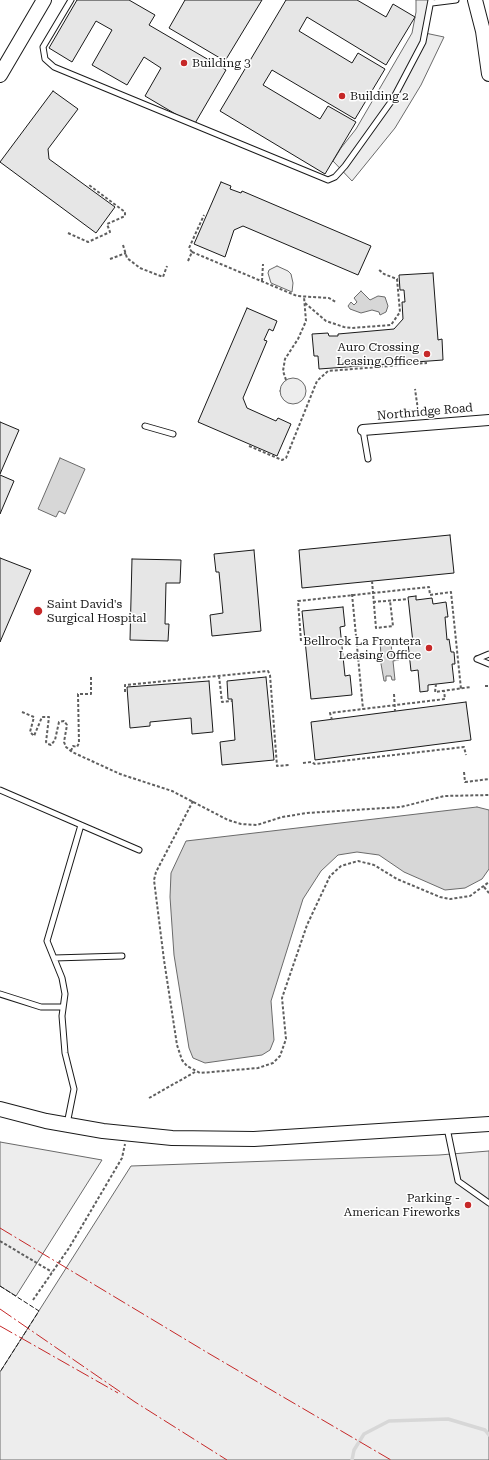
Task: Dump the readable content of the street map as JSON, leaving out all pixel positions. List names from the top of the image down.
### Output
{
  "streets": {
    "street": ["Northridge Road"]
  },
  "places": [
    "Building 3",
    "Building 2",
    "Auro Crossing Leasing Office",
    "Saint David's Surgical Hospital",
    "Bellrock La Frontera Leasing Office",
    "Parking - American Fireworks"
  ]
}
